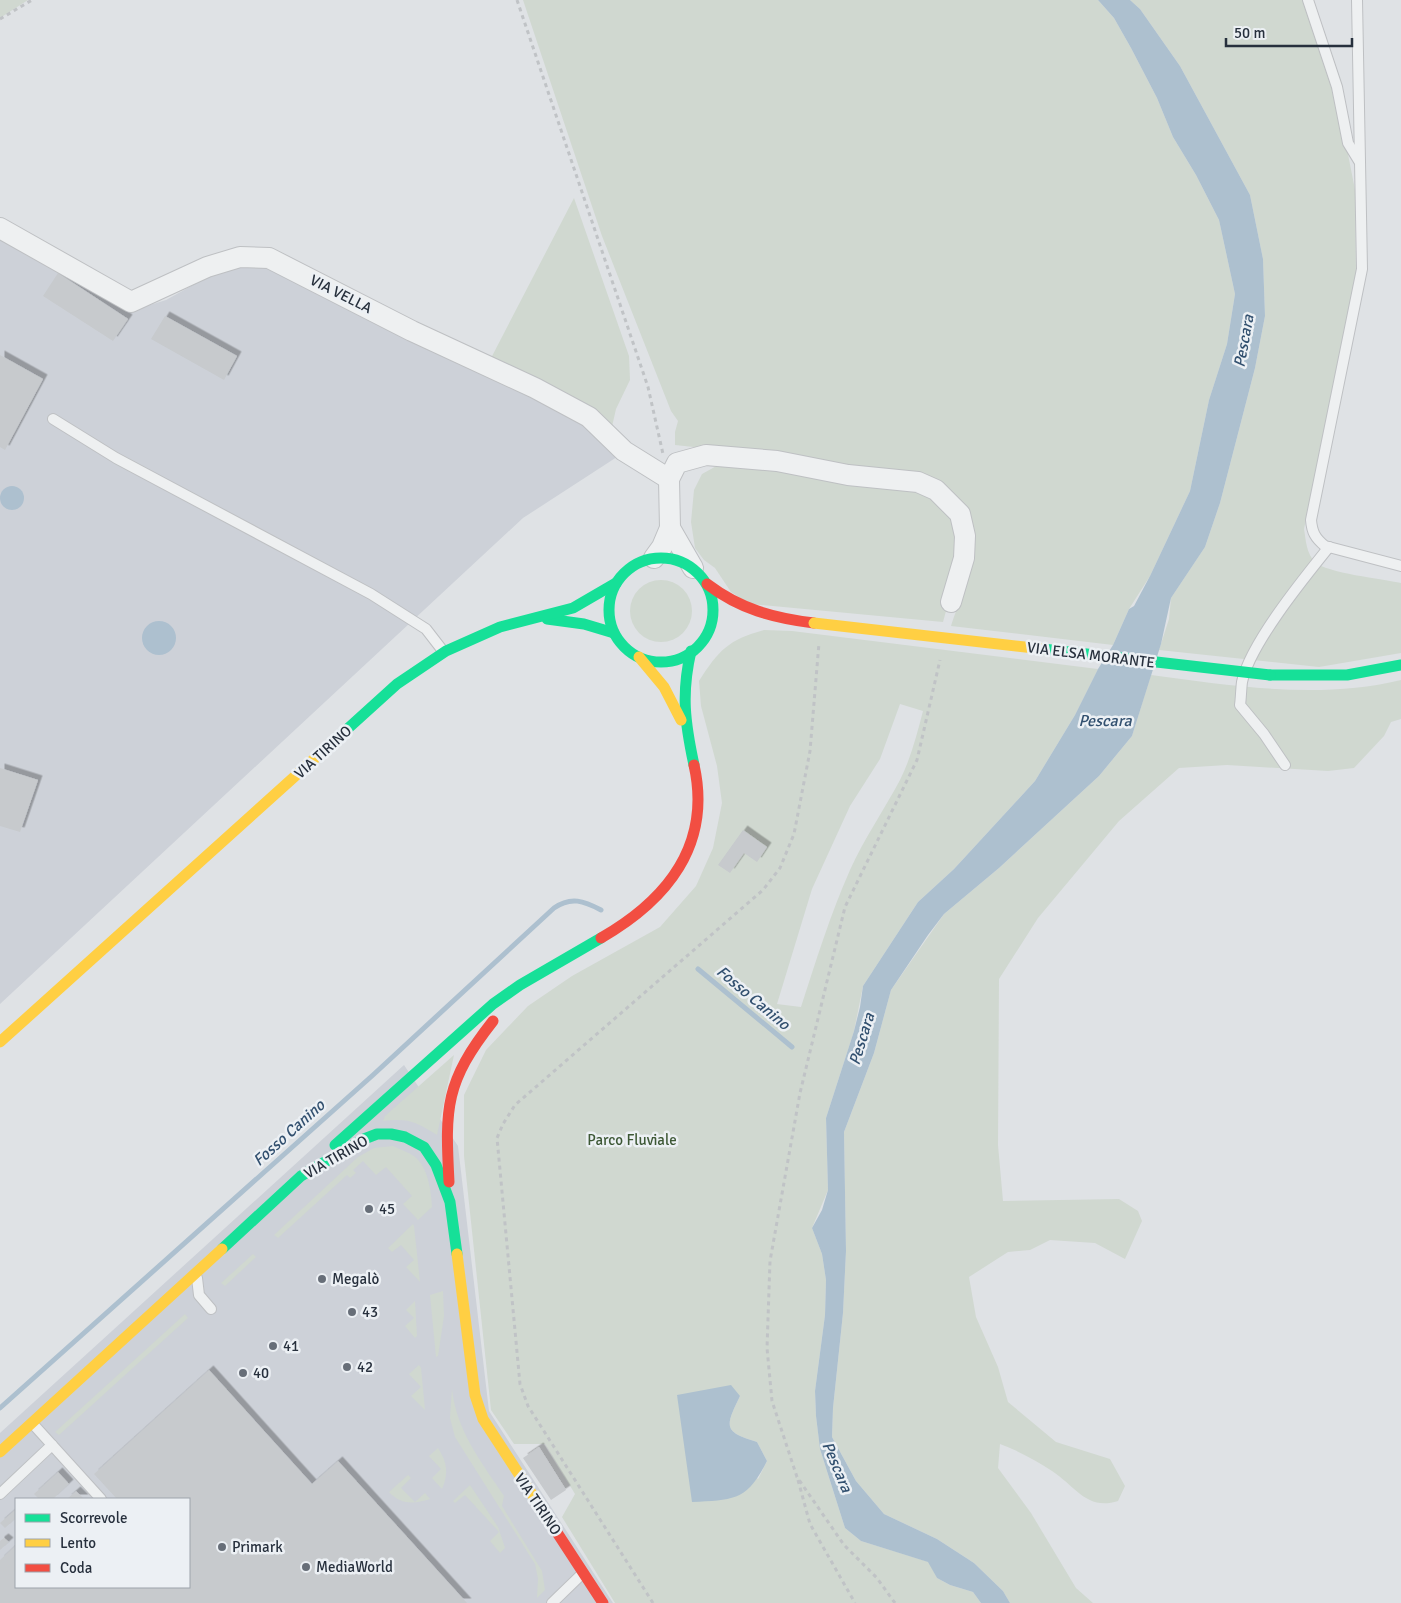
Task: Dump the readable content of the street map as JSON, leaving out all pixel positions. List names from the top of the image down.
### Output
{
  "streets": {
    "street": ["VIA VELLA", "VIA ELSA MORANTE", "VIA TIRINO"]
  },
  "crossings": [
    ["VIA ELSA MORANTE", "VIA TIRINO"]
  ],
  "water": ["Pescara", "Fosso Canino"],
  "parks": ["Parco Fluviale"],
  "places": [
    "45",
    "Megalò",
    "43",
    "41",
    "42",
    "40",
    "Primark",
    "MediaWorld"
  ],
  "legend": ["Scorrevole", "Lento", "Coda"],
  "scale_bar": "50 m"
}
